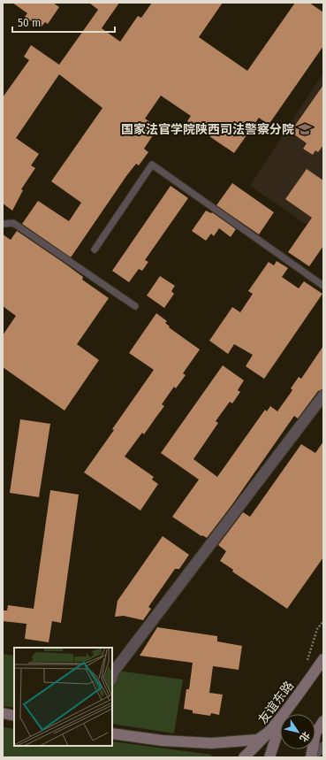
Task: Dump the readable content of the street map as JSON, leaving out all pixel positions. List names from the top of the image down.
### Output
{
  "streets": {
    "main road": ["友谊东路"]
  },
  "places": {
    "school or university": ["国家法官学院陕西司法警察分院"]
  },
  "scale_bar": "50 m",
  "north": "bottom right"
}
